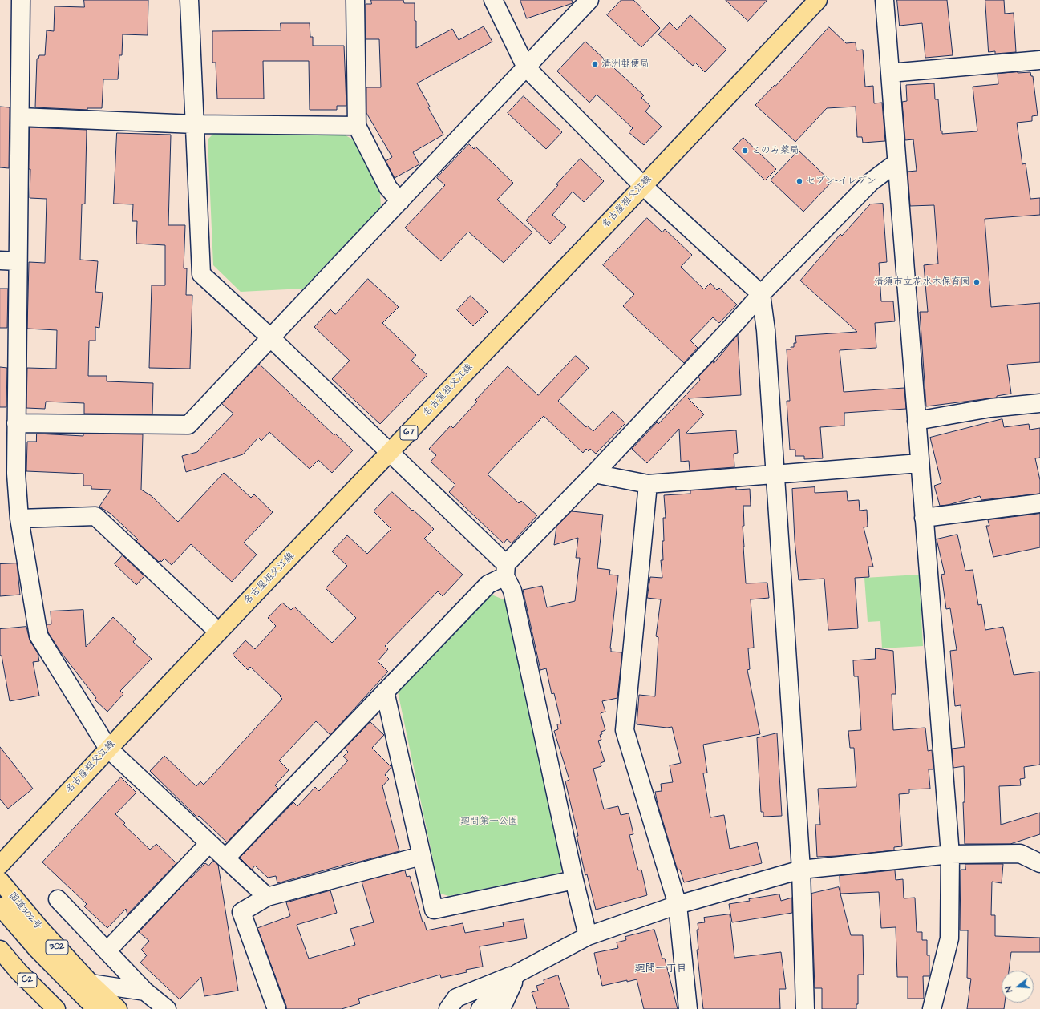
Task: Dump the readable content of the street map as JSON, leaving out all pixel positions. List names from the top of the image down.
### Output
{
  "streets": {
    "main road": [
      "名古屋祖父江線",
      "67",
      "国道302号",
      "302",
      "C2"
    ]
  },
  "districts": ["廻間一丁目"],
  "parks": ["廻間第一公園"],
  "places": [
    "清洲郵便局",
    "このみ薬局",
    "セブン-イレブン",
    "清須市立花水木保育園"
  ],
  "north": "left"
}
